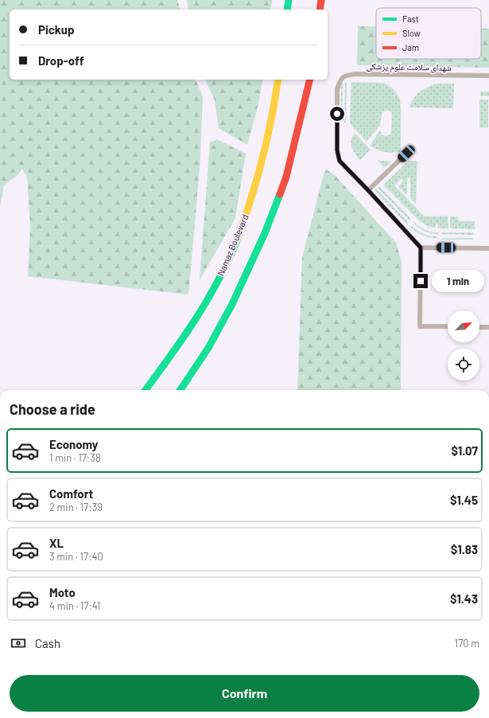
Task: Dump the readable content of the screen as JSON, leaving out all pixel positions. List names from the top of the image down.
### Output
{
  "streets": {
    "main road": ["Namaz Boulevard"],
    "lane": ["شهدای سلامت علوم پزشکی"]
  },
  "legend": ["Fast", "Slow", "Jam"],
  "north": "top right",
  "page": {
    "banner": ["Pickup", "Drop-off"],
    "bubble": "1 min",
    "heading": "Choose a ride",
    "list": [
      {
        "name": "Economy",
        "note": "1 min · 17:38",
        "value": "$1.07"
      },
      {
        "name": "Comfort",
        "note": "2 min · 17:39",
        "value": "$1.45"
      },
      {
        "name": "XL",
        "note": "3 min · 17:40",
        "value": "$1.83"
      },
      {
        "name": "Moto",
        "note": "4 min · 17:41",
        "value": "$1.43"
      }
    ],
    "pay": ["Cash", "170 m"],
    "buttons": "Confirm"
  }
}
